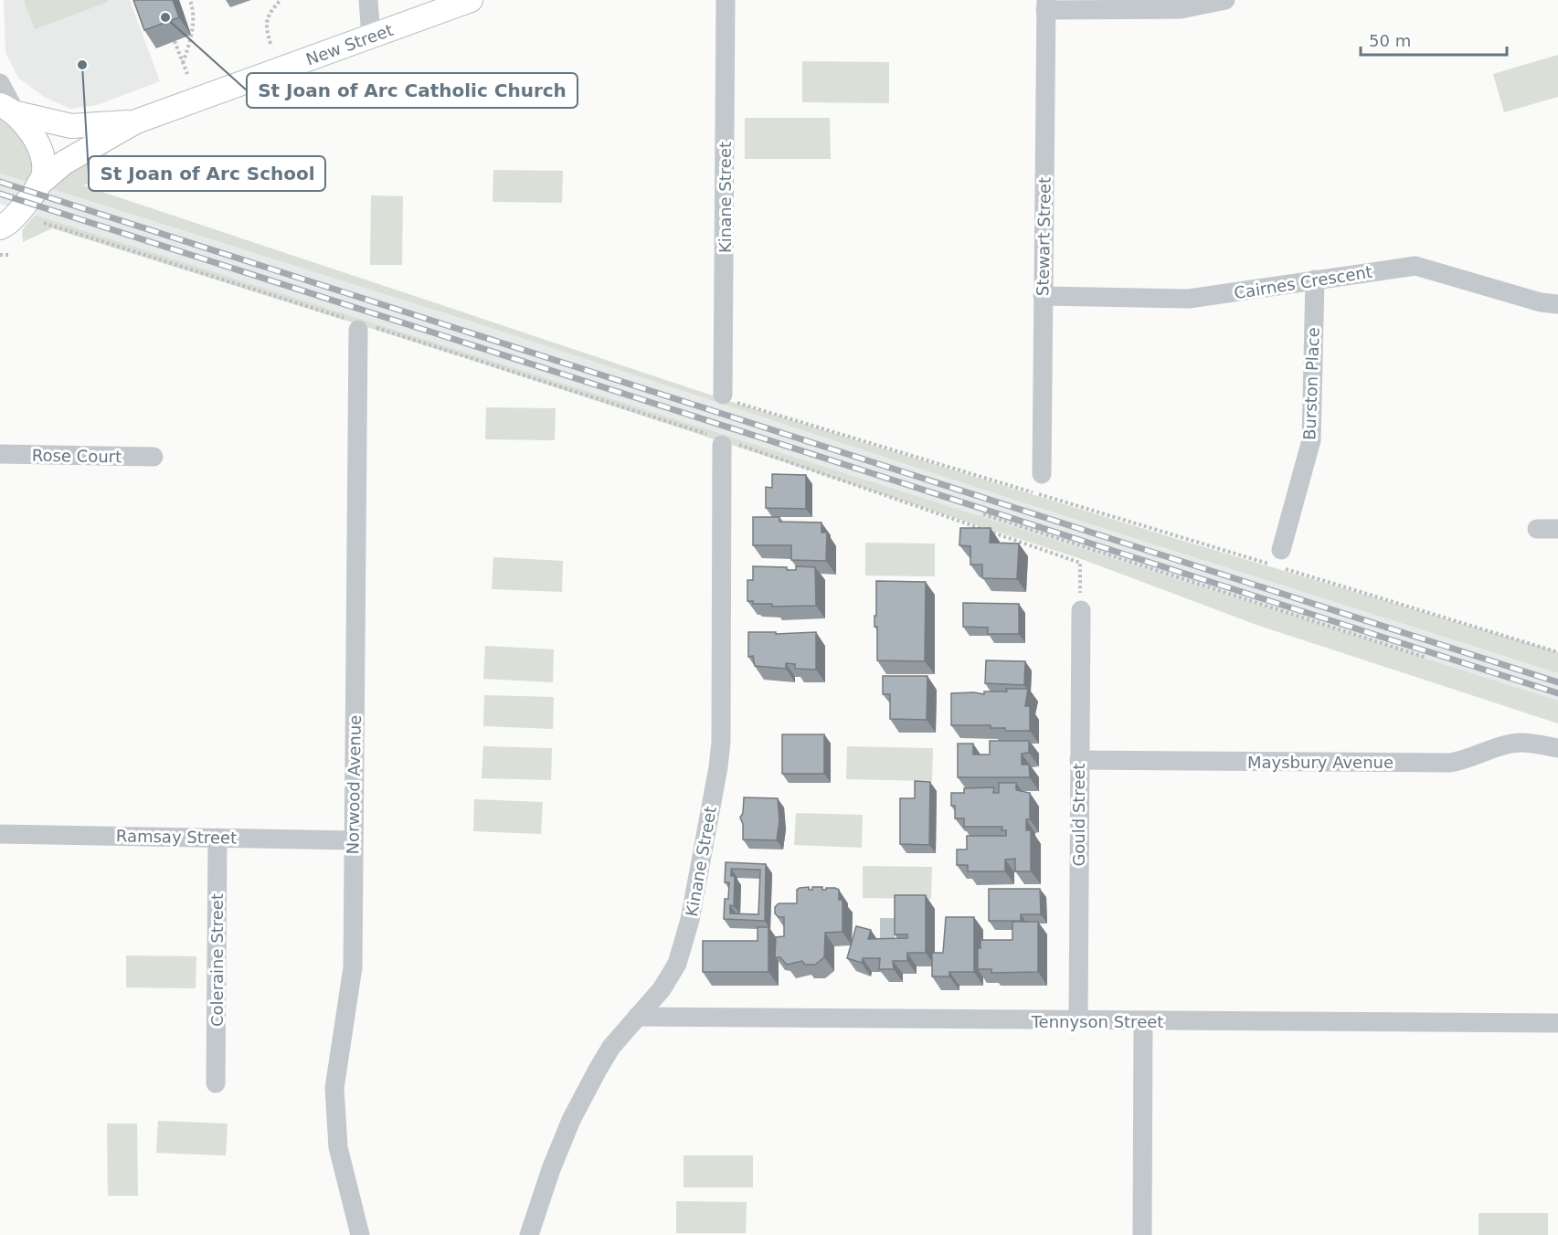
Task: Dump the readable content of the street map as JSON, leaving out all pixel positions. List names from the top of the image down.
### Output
{
  "streets": {
    "main road": ["New Street"],
    "street": [
      "Kinane Street",
      "Stewart Street",
      "Cairnes Crescent",
      "Burston Place",
      "Rose Court",
      "Maysbury Avenue",
      "Norwood Avenue",
      "Gould Street",
      "Ramsay Street",
      "Coleraine Street",
      "Tennyson Street"
    ]
  },
  "crossings": [
    ["Kinane Street", "Tennyson Street"],
    ["Stewart Street", "Cairnes Crescent"],
    ["Cairnes Crescent", "Burston Place"],
    ["Maysbury Avenue", "Gould Street"],
    ["Norwood Avenue", "Ramsay Street"],
    ["Gould Street", "Tennyson Street"],
    ["Ramsay Street", "Coleraine Street"]
  ],
  "places": ["St Joan of Arc Catholic Church", "St Joan of Arc School"],
  "scale_bar": "50 m"
}
